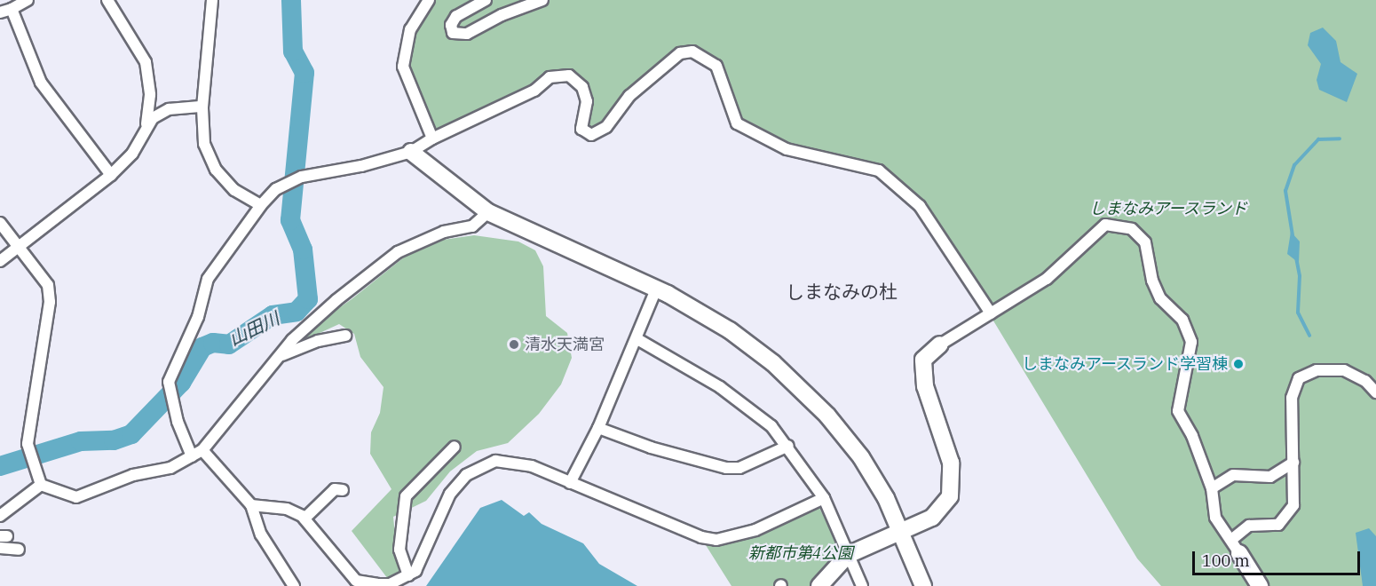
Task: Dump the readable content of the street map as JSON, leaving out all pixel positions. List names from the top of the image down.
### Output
{
  "districts": ["しまなみの杜"],
  "water": ["山田川"],
  "parks": ["しまなみアースランド", "新都市第4公園"],
  "places": ["清水天満宮", "しまなみアースランド学習棟"],
  "scale_bar": "100 m"
}
